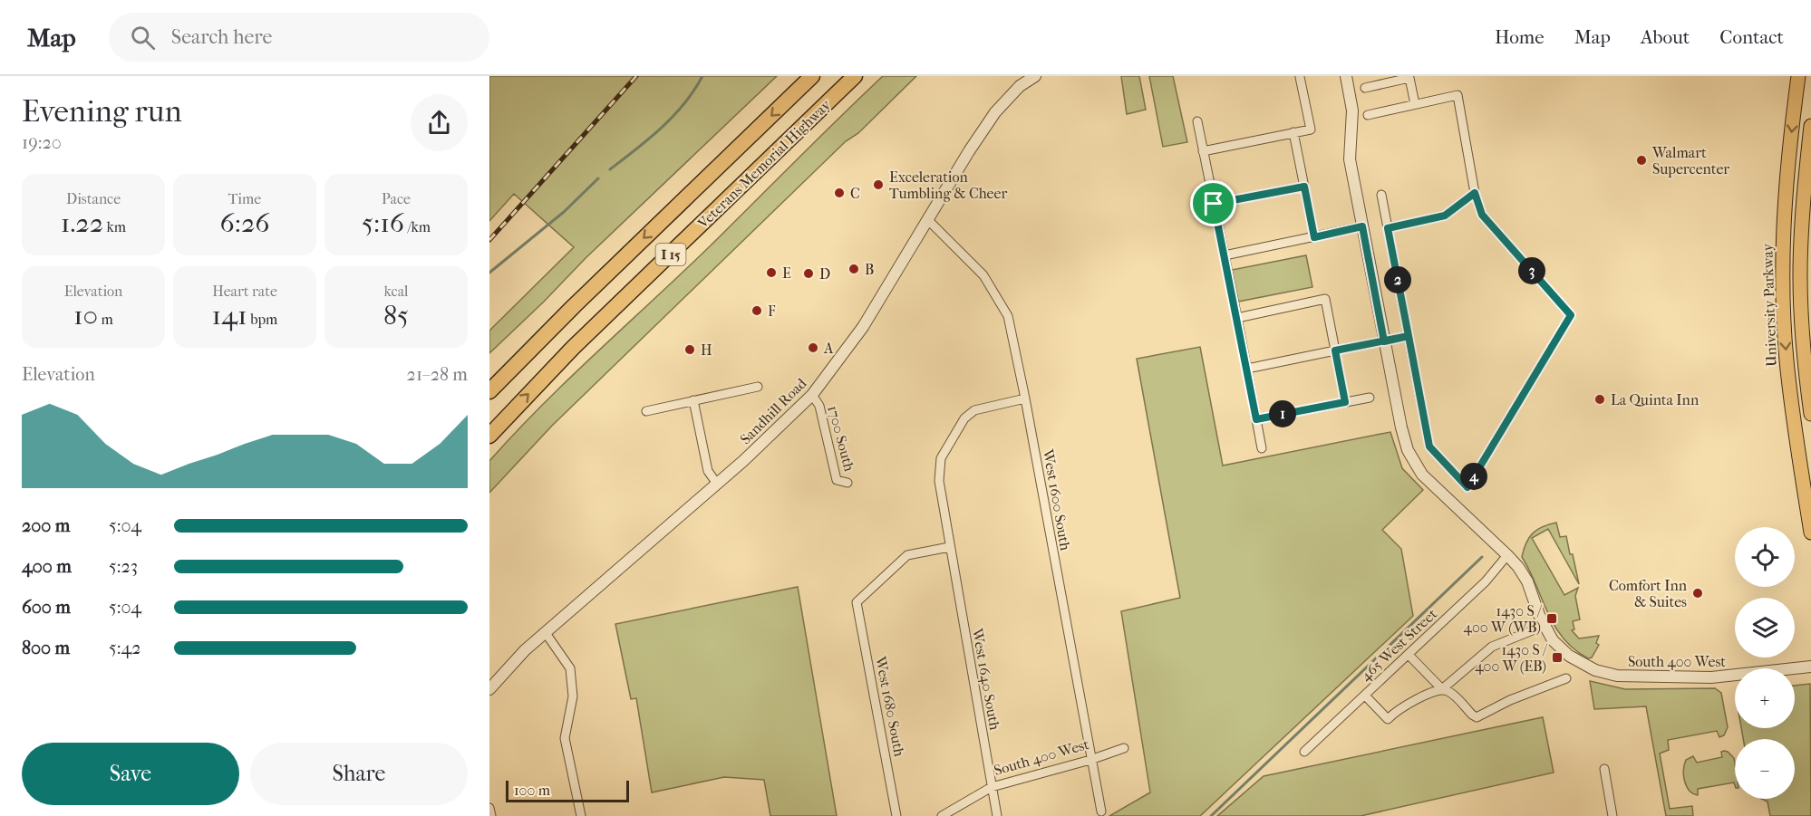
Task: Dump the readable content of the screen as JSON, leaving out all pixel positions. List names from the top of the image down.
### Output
{
  "streets": {
    "highway": ["Veterans Memorial Highway", "I 15"],
    "main road": ["University Parkway"],
    "street": [
      "Sandhill Road",
      "1700 South",
      "West 1600 South",
      "465 West Street",
      "South 400 West",
      "West 1640 South",
      "West 1680 South"
    ]
  },
  "crossings": [
    ["Sandhill Road", "1700 South"],
    ["Sandhill Road", "West 1600 South"],
    ["West 1600 South", "South 400 West"],
    ["West 1600 South", "West 1640 South"],
    ["465 West Street", "South 400 West"],
    ["South 400 West", "West 1640 South"],
    ["West 1640 South", "West 1680 South"]
  ],
  "places": {
    "other": [
      "Walmart Supercenter",
      "Exceleration Tumbling & Cheer",
      "C",
      "B",
      "E",
      "D",
      "F",
      "A",
      "H",
      "La Quinta Inn",
      "Comfort Inn & Suites"
    ],
    "transit": ["1430 S / 400 W (WB)", "1430 S / 400 W (EB)"]
  },
  "scale_bar": "100 m",
  "page": {
    "header": "Map",
    "search": "Search here",
    "nav": [
      "Home",
      "Map",
      "About",
      "Contact"
    ],
    "heading": ["Evening run", "19:20"],
    "stats": [
      ["Distance", "1.22 km"],
      ["Time", "6:26"],
      ["Pace", "5:16 /km"],
      ["Elevation", "10 m"],
      ["Heart rate", "141 bpm"],
      ["kcal", "85"]
    ],
    "pins": [
      "3",
      "2",
      "1",
      "4"
    ],
    "chart": ["Elevation", "21–28 m"],
    "list": [
      {
        "name": "200 m",
        "note": "5:04"
      },
      {
        "name": "400 m",
        "note": "5:23"
      },
      {
        "name": "600 m",
        "note": "5:04"
      },
      {
        "name": "800 m",
        "note": "5:42"
      }
    ],
    "map_buttons": ["+", "−"],
    "buttons": ["Save", "Share"],
    "scale": "100 m"
  }
}
